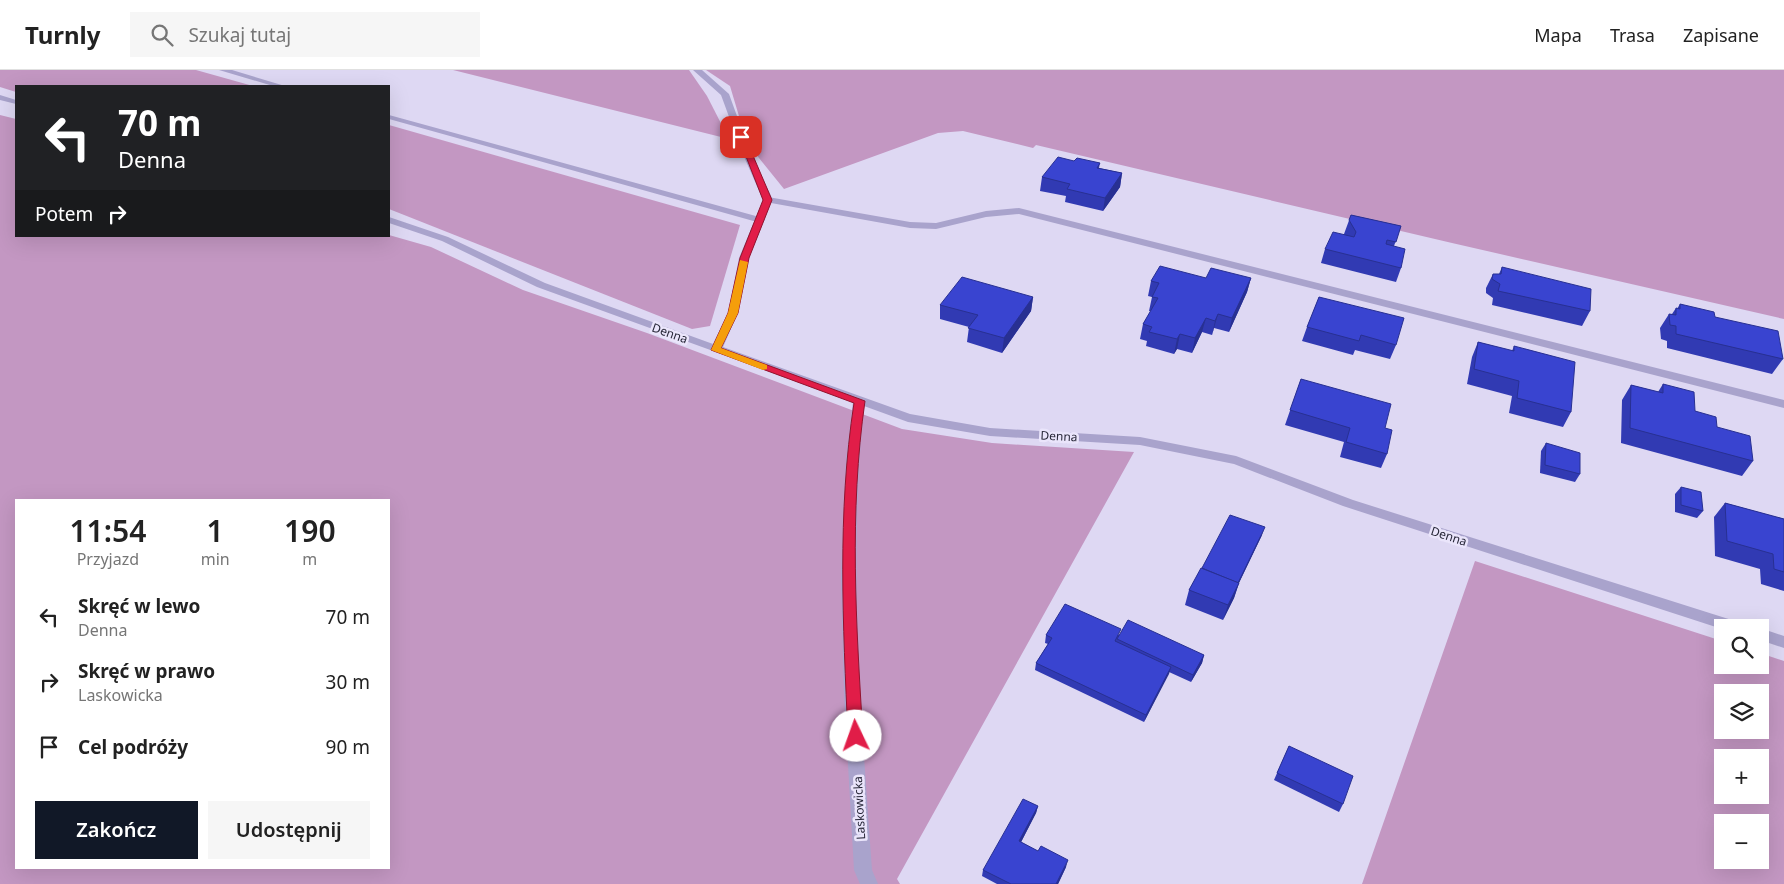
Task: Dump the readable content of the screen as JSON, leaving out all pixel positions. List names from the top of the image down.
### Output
{
  "streets": {
    "street": ["Denna", "Laskowicka"]
  },
  "crossings": [
    ["Denna", "Laskowicka"]
  ],
  "page": {
    "header": "Turnly",
    "search": "Szukaj tutaj",
    "nav": ["Mapa", "Trasa", "Zapisane"],
    "turn": ["70 m", "Denna"],
    "then": "Potem",
    "eta": [
      "11:54",
      "Przyjazd",
      "1",
      "min",
      "190",
      "m"
    ],
    "list": [
      {
        "name": "Skręć w lewo",
        "note": "Denna",
        "value": "70 m"
      },
      {
        "name": "Skręć w prawo",
        "note": "Laskowicka",
        "value": "30 m"
      },
      {
        "name": "Cel podróży",
        "value": "90 m"
      }
    ],
    "map_buttons": ["+", "−"],
    "buttons": ["Zakończ", "Udostępnij"]
  }
}
